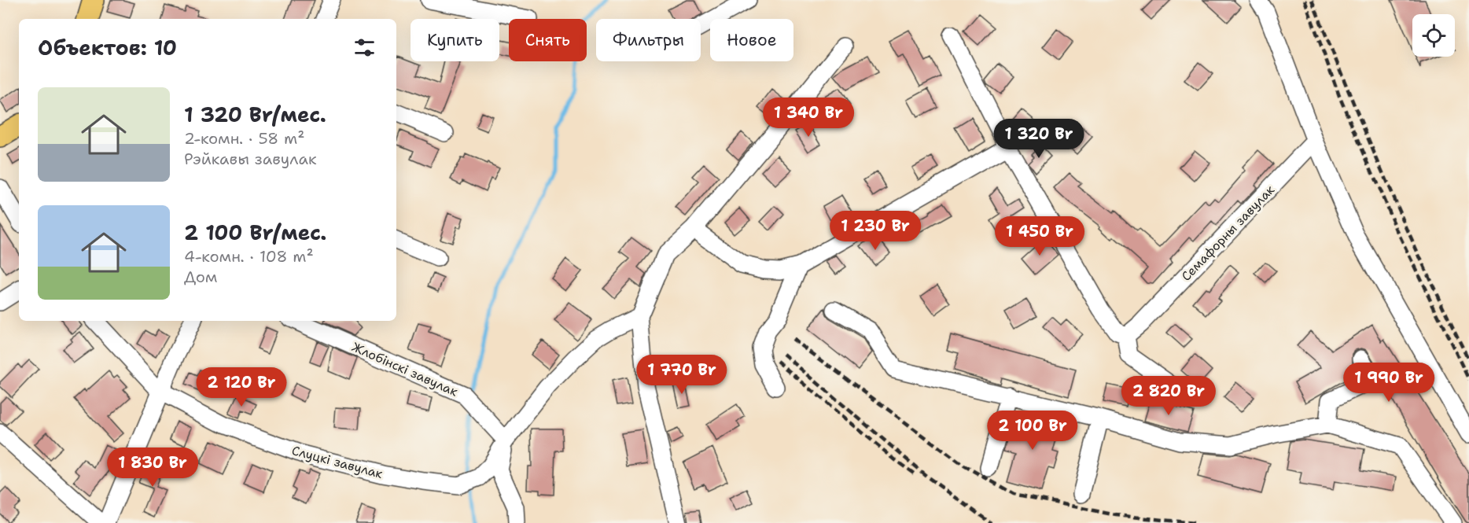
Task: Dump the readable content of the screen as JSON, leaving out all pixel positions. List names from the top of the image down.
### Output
{
  "streets": {
    "street": ["Семафорны завулак", "Жлобінскі завулак", "Слуцкі завулак"]
  },
  "crossings": [
    ["Жлобінскі завулак", "Слуцкі завулак"]
  ],
  "page": {
    "chip": [
      "Купить",
      "Снять",
      "Фильтры",
      "Новое"
    ],
    "heading": "Объектов: 10",
    "list": [
      {
        "name": "1 320 Br/мес.",
        "note": "2-комн. · 58 m² · Рэйкавы завулак"
      },
      {
        "name": "2 100 Br/мес.",
        "note": "4-комн. · 108 m² · Дом"
      }
    ],
    "price": [
      "1 340 Br",
      "1 320 Br",
      "1 230 Br",
      "1 450 Br",
      "1 770 Br",
      "1 990 Br",
      "2 120 Br",
      "2 820 Br",
      "2 100 Br",
      "1 830 Br"
    ]
  }
}
